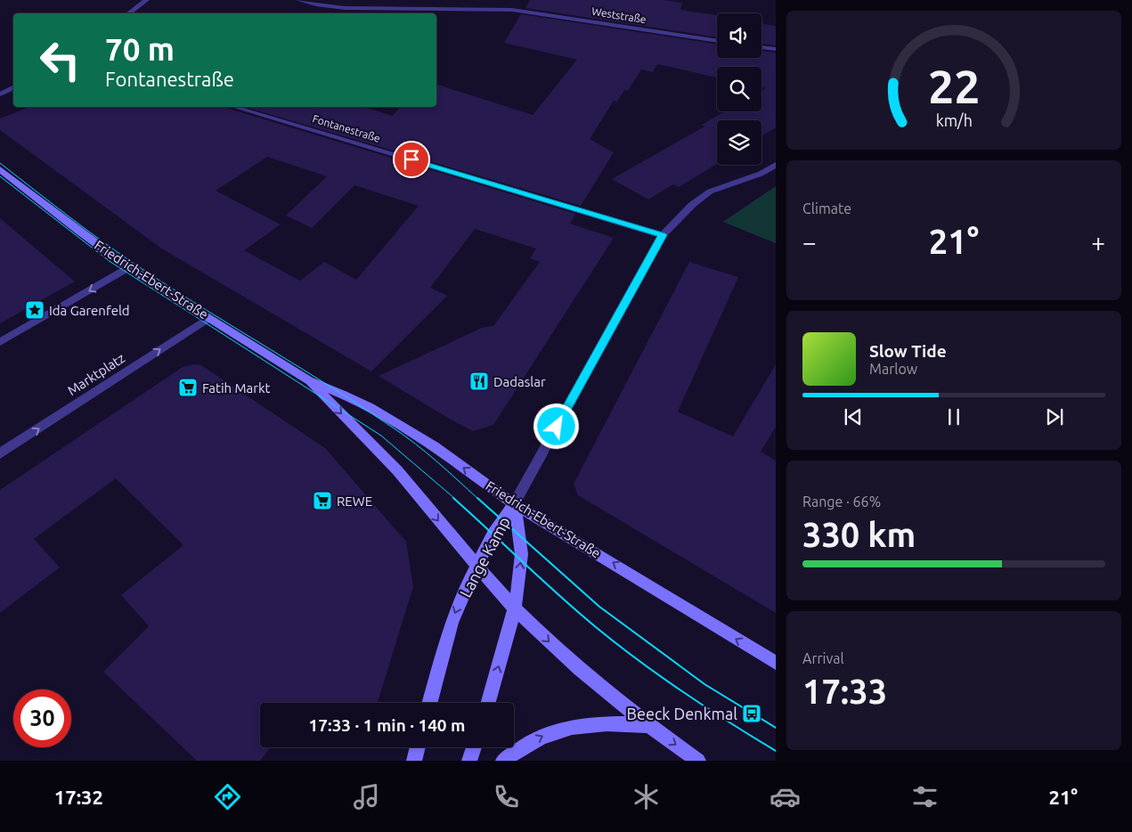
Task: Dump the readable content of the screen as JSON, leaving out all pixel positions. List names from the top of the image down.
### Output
{
  "streets": {
    "main road": ["Friedrich-Ebert-Straße", "Lange Kamp"],
    "street": ["Weststraße", "Fontanestraße", "Marktplatz"]
  },
  "crossings": [
    ["Friedrich-Ebert-Straße", "Marktplatz"],
    ["Friedrich-Ebert-Straße", "Lange Kamp"]
  ],
  "places": {
    "place": ["Ida Garenfeld"],
    "restaurant": ["Dadaslar"],
    "supermarket": ["Fatih Markt", "REWE"],
    "bus stop": ["Beeck Denkmal"]
  },
  "page": {
    "turn": ["70 m", "Fontanestraße"],
    "tile": [
      "Climate",
      ["Range · 66%", "330 km"],
      ["Arrival", "17:33"]
    ],
    "heat": ["−", "21°", "+"],
    "song": ["Slow Tide", "Marlow"],
    "limit": "30",
    "trip": "17:33 · 1 min · 140 m",
    "tabs": ["17:32", "21°"],
    "gauge": ["22", "km/h"]
  }
}
